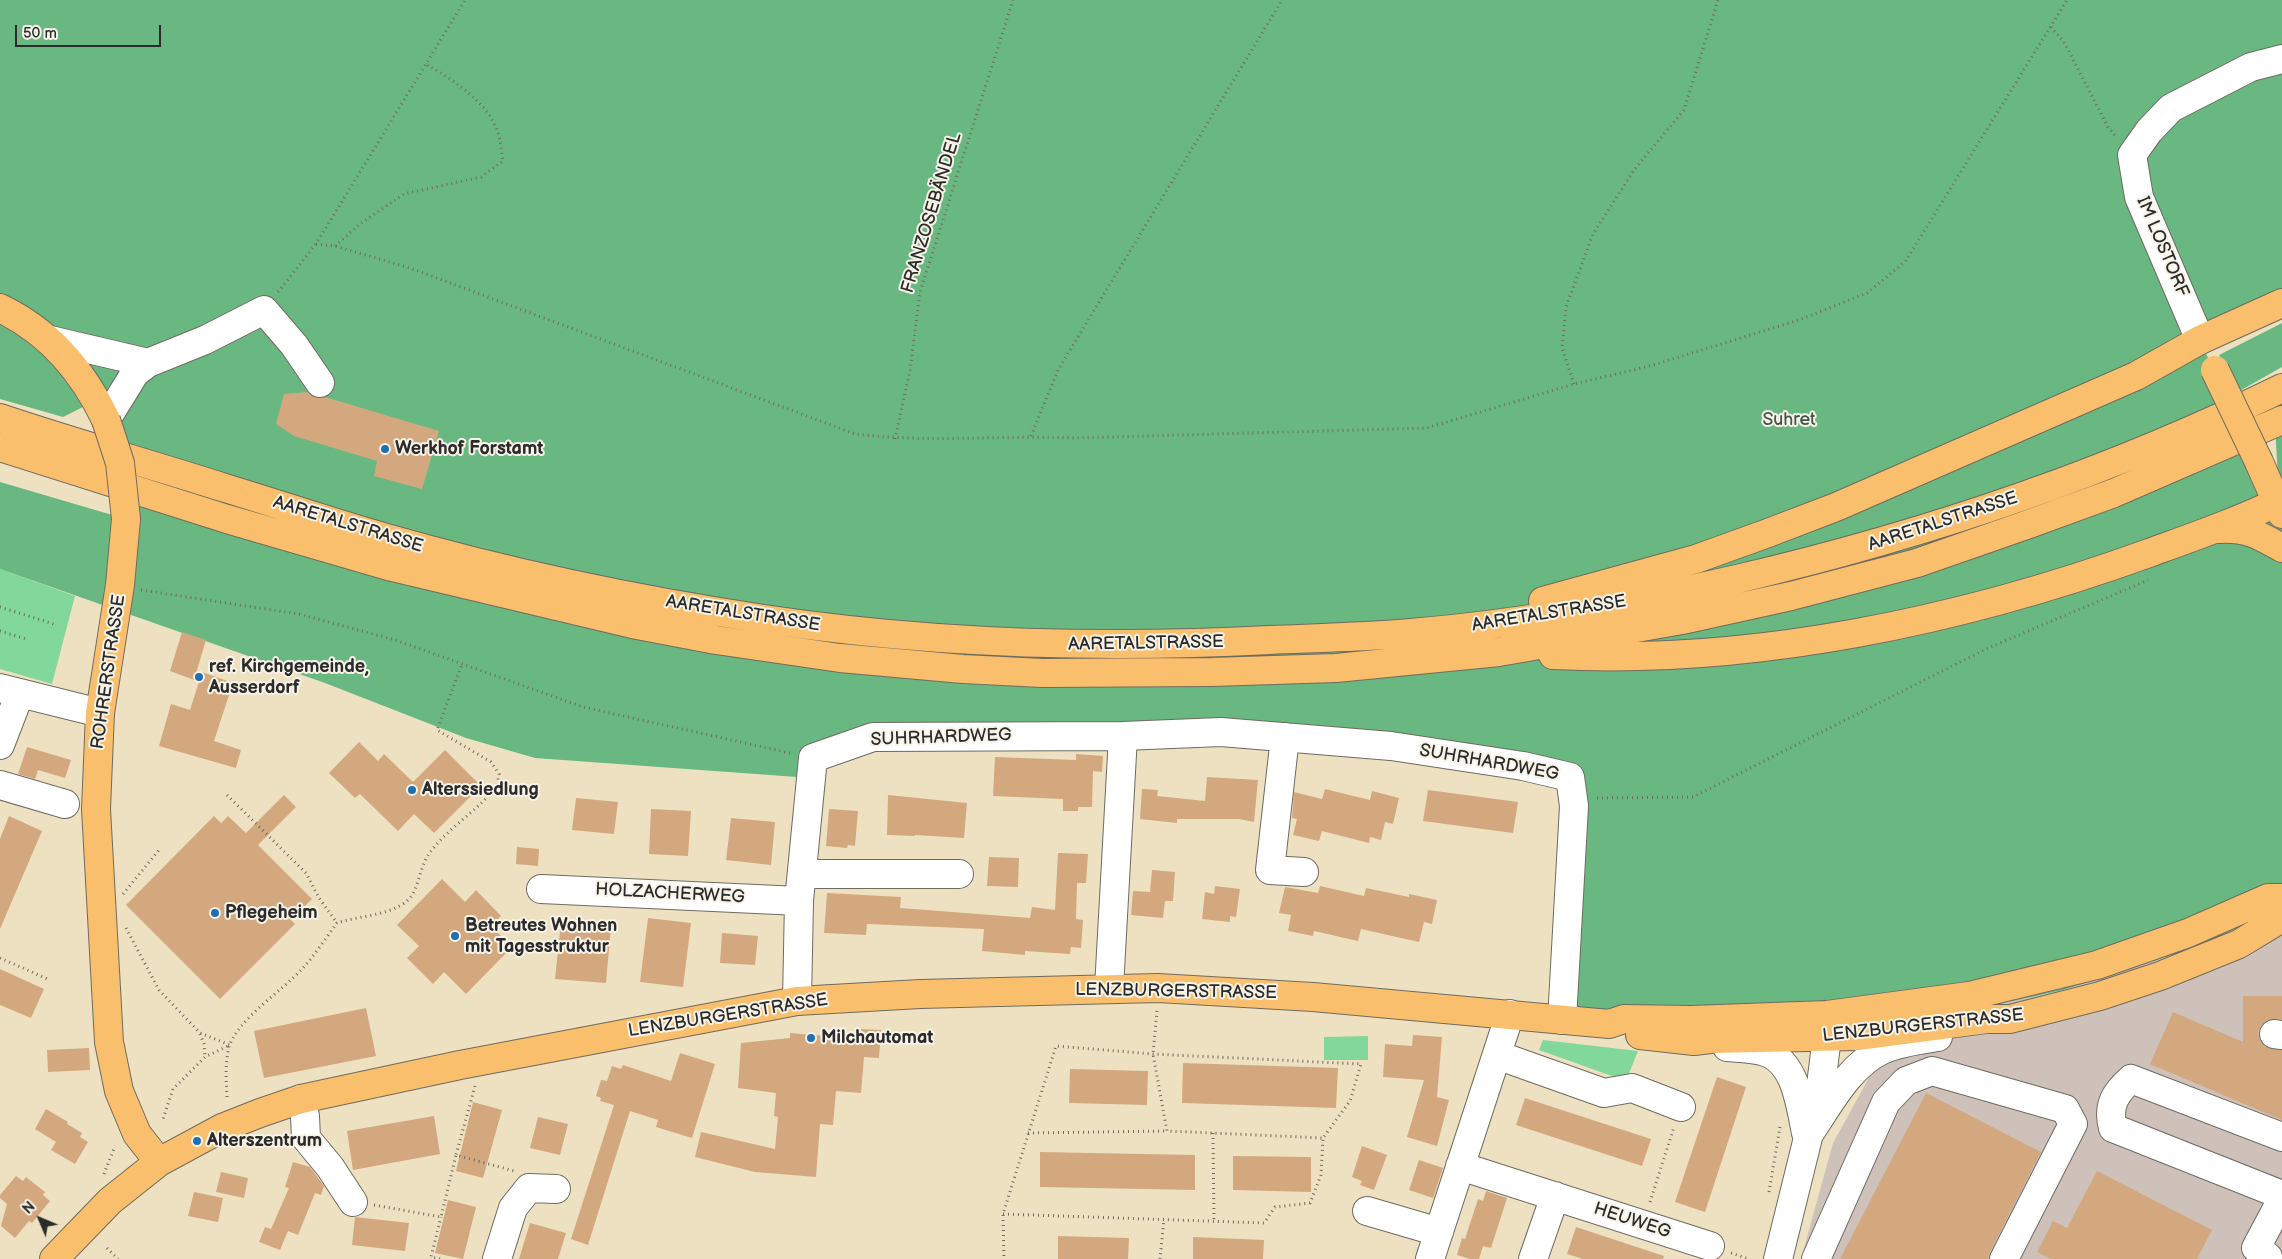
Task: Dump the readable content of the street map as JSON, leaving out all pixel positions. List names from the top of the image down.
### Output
{
  "streets": {
    "main road": ["AARETALSTRASSE", "ROHRERSTRASSE", "LENZBURGERSTRASSE"],
    "street": [
      "IM LOSTORF",
      "SUHRHARDWEG",
      "HOLZACHERWEG",
      "HEUWEG"
    ],
    "path": ["FRANZOSEBÄNDEL"]
  },
  "crossings": [
    ["ROHRERSTRASSE", "LENZBURGERSTRASSE"],
    ["SUHRHARDWEG", "LENZBURGERSTRASSE"]
  ],
  "parks": ["Suhret"],
  "places": [
    "Werkhof Forstamt",
    "ref. Kirchgemeinde, Ausserdorf",
    "Alterssiedlung",
    "Pflegeheim",
    "Betreutes Wohnen mit Tagesstruktur",
    "Milchautomat",
    "Alterszentrum"
  ],
  "scale_bar": "50 m",
  "north": "top left"
}
